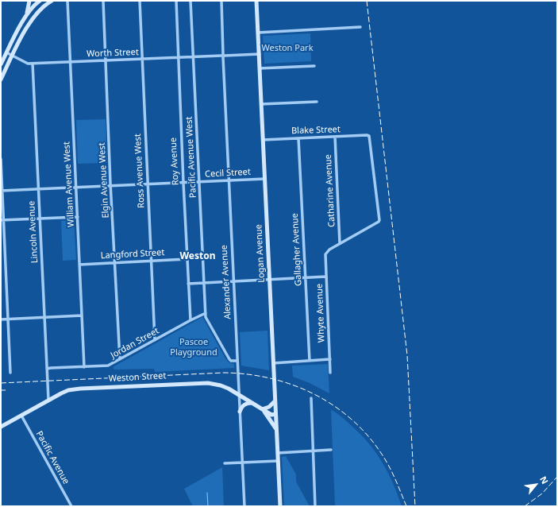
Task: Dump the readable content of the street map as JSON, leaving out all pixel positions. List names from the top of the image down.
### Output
{
  "streets": {
    "main road": ["Logan Avenue", "Weston Street"],
    "street": [
      "Worth Street",
      "Blake Street",
      "Pacific Avenue West",
      "Roy Avenue",
      "Ross Avenue West",
      "Cecil Street",
      "Elgin Avenue West",
      "William Avenue West",
      "Catharine Avenue",
      "Lincoln Avenue",
      "Gallagher Avenue",
      "Langford Street",
      "Alexander Avenue",
      "Whyte Avenue",
      "Jordan Street",
      "Pacific Avenue"
    ]
  },
  "crossings": [
    ["Worth Street", "Pacific Avenue West"],
    ["Worth Street", "Roy Avenue"],
    ["Worth Street", "Ross Avenue West"],
    ["Worth Street", "Elgin Avenue West"],
    ["Worth Street", "William Avenue West"],
    ["Worth Street", "Lincoln Avenue"],
    ["Worth Street", "Logan Avenue"],
    ["Worth Street", "Alexander Avenue"],
    ["Blake Street", "Catharine Avenue"],
    ["Blake Street", "Gallagher Avenue"],
    ["Blake Street", "Logan Avenue"],
    ["Blake Street", "Whyte Avenue"],
    ["Pacific Avenue West", "Cecil Street"],
    ["Pacific Avenue West", "Alexander Avenue"],
    ["Pacific Avenue West", "Jordan Street"],
    ["Roy Avenue", "Cecil Street"],
    ["Roy Avenue", "Langford Street"],
    ["Roy Avenue", "Jordan Street"],
    ["Ross Avenue West", "Cecil Street"],
    ["Ross Avenue West", "Langford Street"],
    ["Ross Avenue West", "Jordan Street"],
    ["Cecil Street", "Elgin Avenue West"],
    ["Cecil Street", "William Avenue West"],
    ["Cecil Street", "Lincoln Avenue"],
    ["Cecil Street", "Logan Avenue"],
    ["Cecil Street", "Alexander Avenue"],
    ["Elgin Avenue West", "Langford Street"],
    ["Elgin Avenue West", "Jordan Street"],
    ["William Avenue West", "Langford Street"],
    ["William Avenue West", "Jordan Street"],
    ["Catharine Avenue", "Whyte Avenue"],
    ["Lincoln Avenue", "Jordan Street"],
    ["Lincoln Avenue", "Weston Street"],
    ["Logan Avenue", "Weston Street"],
    ["Alexander Avenue", "Weston Street"],
    ["Weston Street", "Pacific Avenue"]
  ],
  "districts": ["Weston"],
  "parks": ["Weston Park", "Pascoe Playground"],
  "north": "top right"
}
